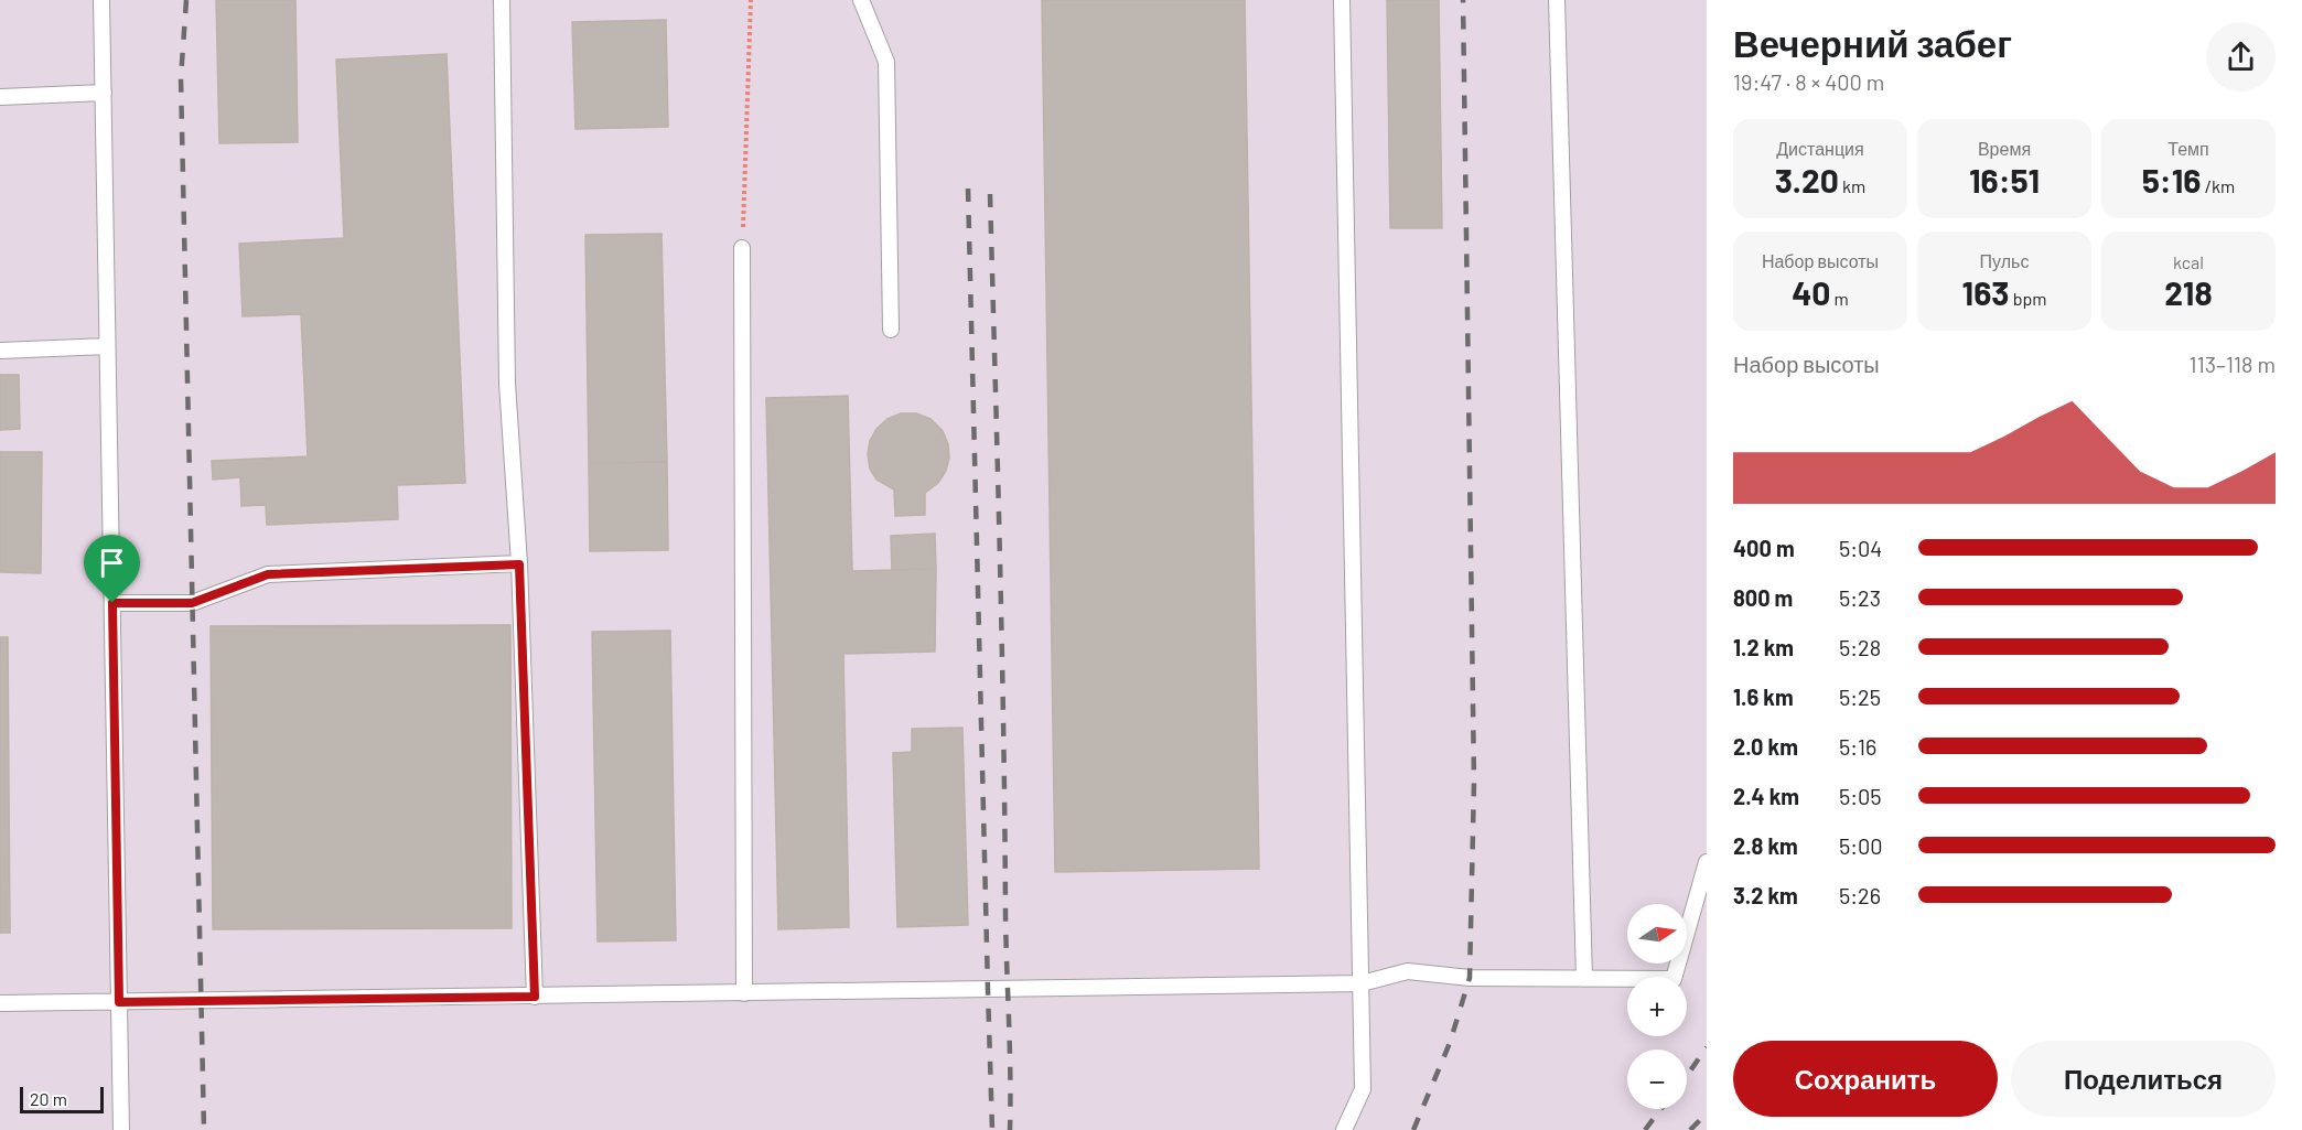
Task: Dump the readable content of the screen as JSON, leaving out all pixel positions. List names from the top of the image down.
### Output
{
  "scale_bar": "20 m",
  "north": "right",
  "page": {
    "heading": ["Вечерний забег", "19:47 · 8 × 400 m"],
    "stats": [
      ["Дистанция", "3.20 km"],
      ["Время", "16:51"],
      ["Темп", "5:16 /km"],
      ["Набор высоты", "40 m"],
      ["Пульс", "163 bpm"],
      ["kcal", "218"]
    ],
    "chart": ["Набор высоты", "113–118 m"],
    "list": [
      {
        "name": "400 m",
        "note": "5:04"
      },
      {
        "name": "800 m",
        "note": "5:23"
      },
      {
        "name": "1.2 km",
        "note": "5:28"
      },
      {
        "name": "1.6 km",
        "note": "5:25"
      },
      {
        "name": "2.0 km",
        "note": "5:16"
      },
      {
        "name": "2.4 km",
        "note": "5:05"
      },
      {
        "name": "2.8 km",
        "note": "5:00"
      },
      {
        "name": "3.2 km",
        "note": "5:26"
      }
    ],
    "map_buttons": ["+", "−"],
    "buttons": ["Сохранить", "Поделиться"],
    "scale": "20 m"
  }
}
